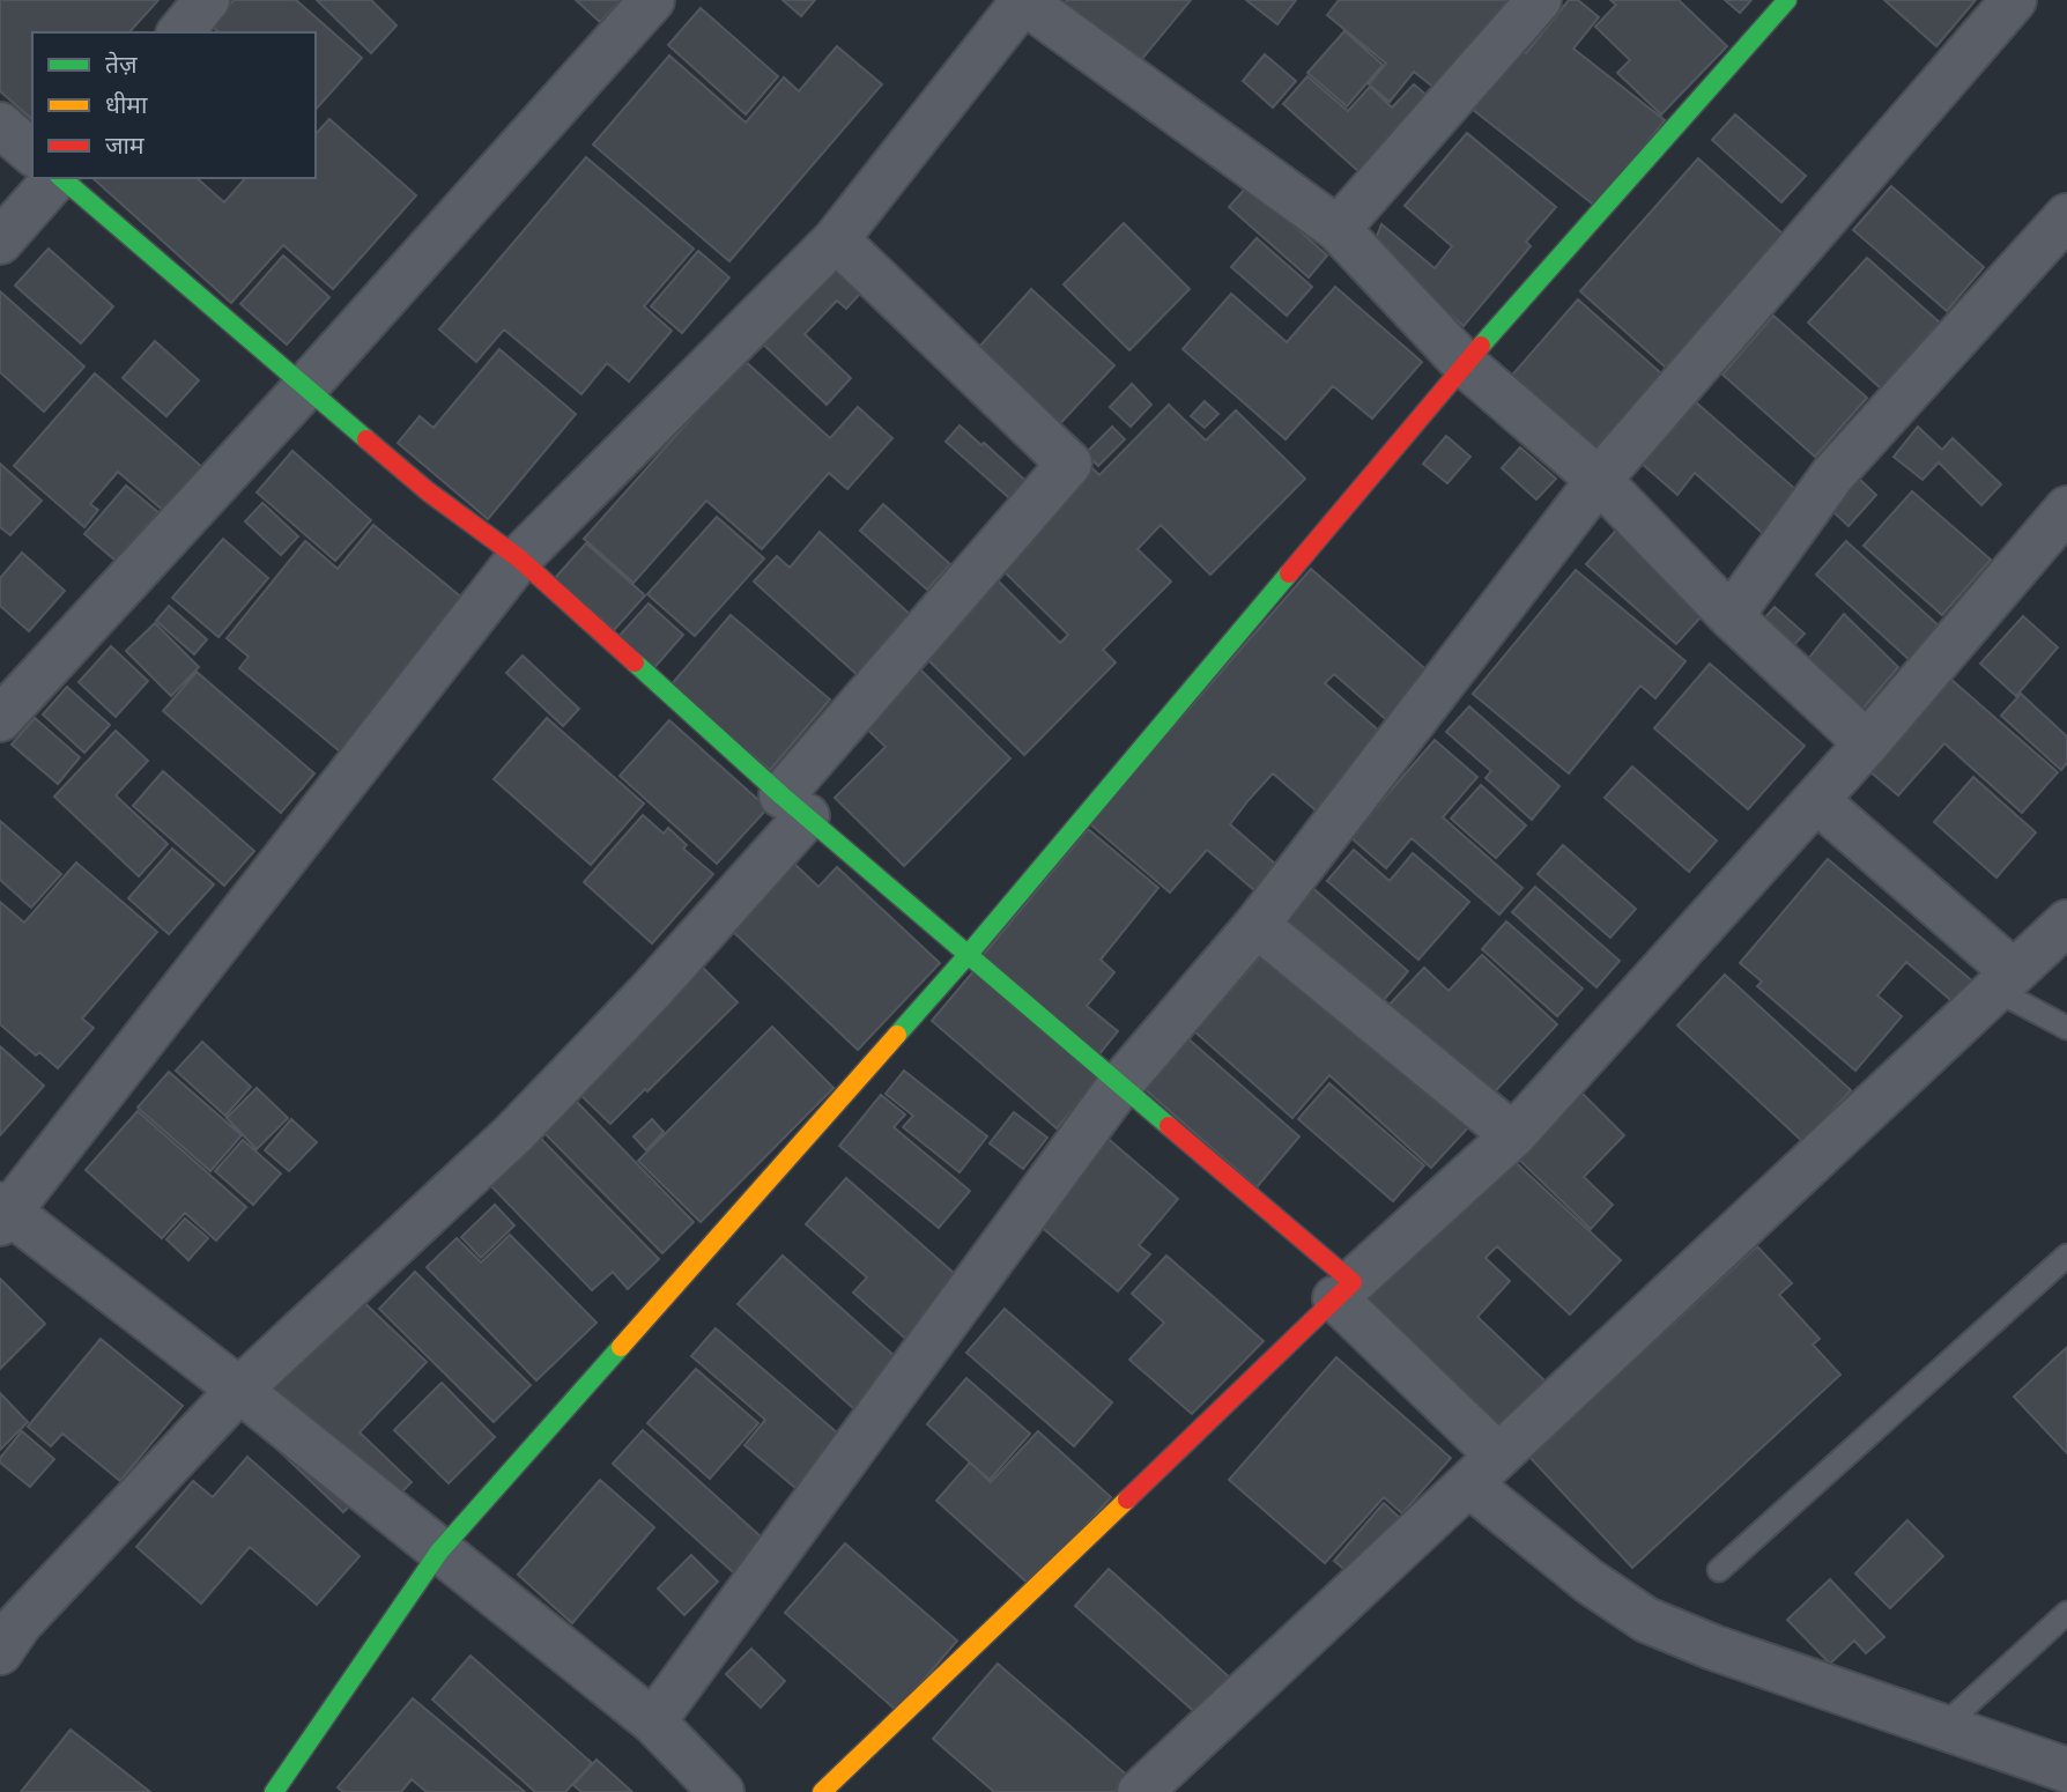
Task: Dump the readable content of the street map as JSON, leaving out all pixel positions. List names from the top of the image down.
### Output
{
  "legend": ["तेज़", "धीमा", "जाम"]
}
